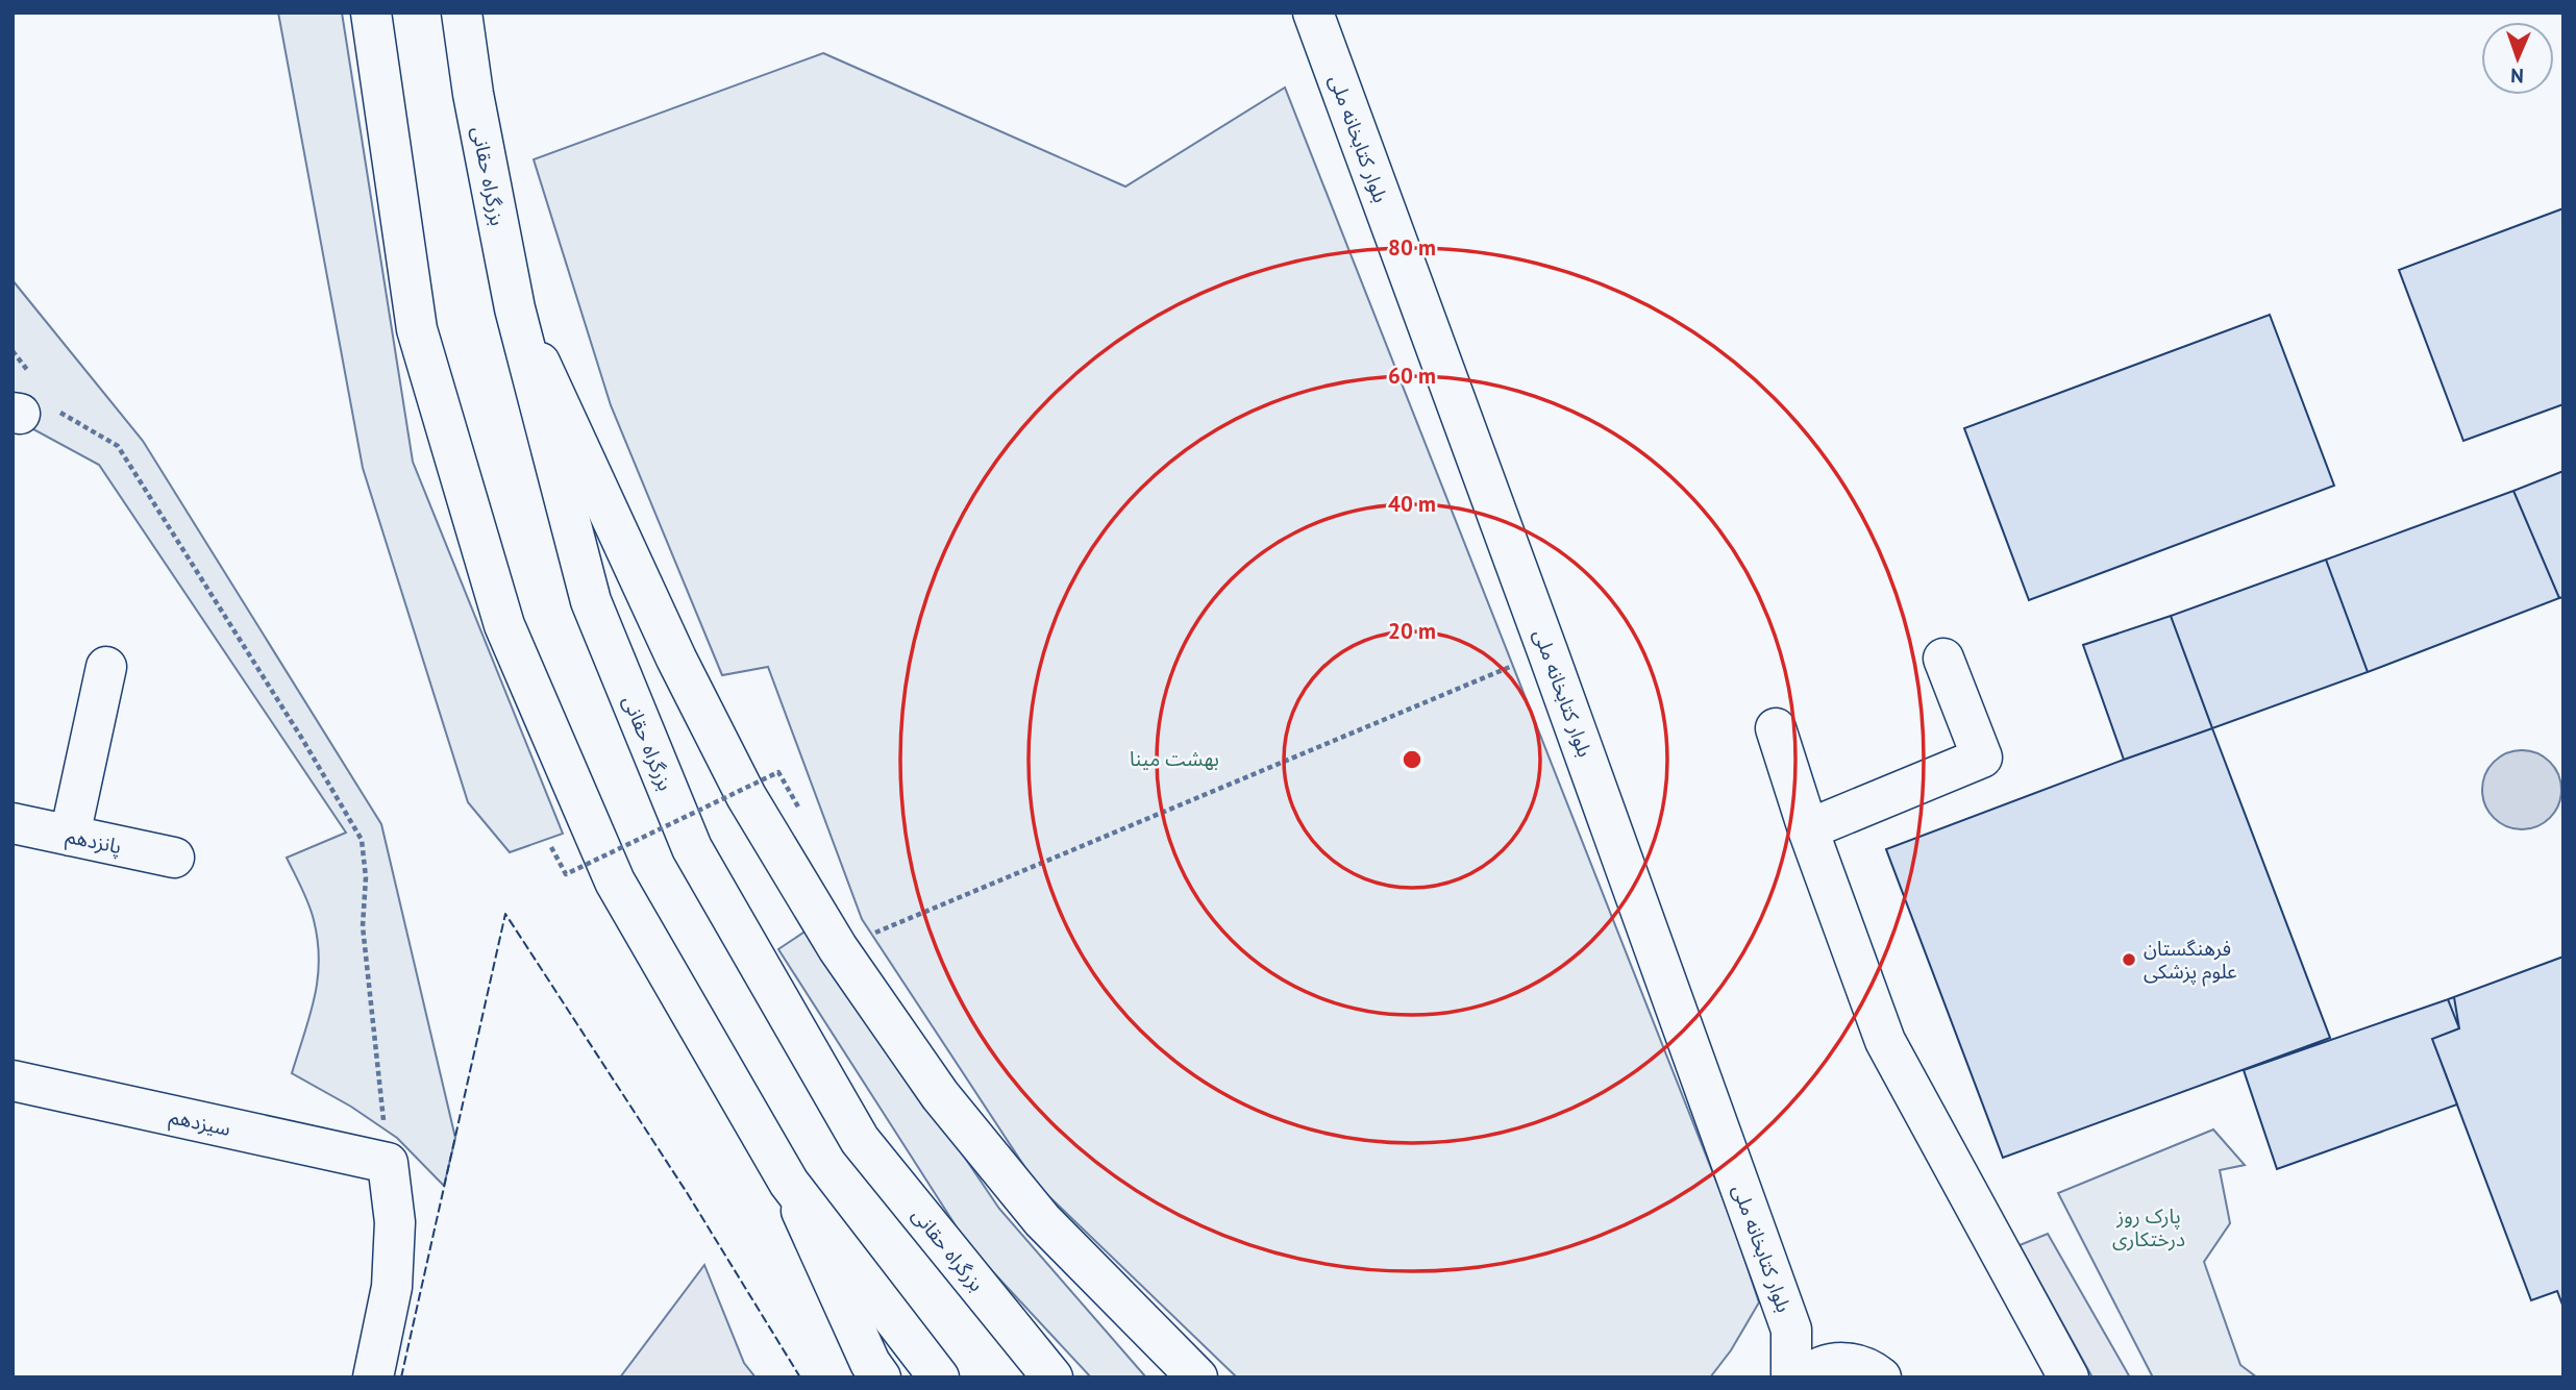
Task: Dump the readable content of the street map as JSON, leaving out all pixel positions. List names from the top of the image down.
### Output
{
  "streets": {
    "main road": [
      "بلوار کتابخانه ملی",
      "بزرگراه حقانی",
      "پانزدهم",
      "سیزدهم"
    ]
  },
  "parks": ["بهشت مينا", "پارک روز درختکاری"],
  "places": ["فرهنگستان علوم پزشکی"],
  "north": "bottom",
  "rings": [
    "80 m",
    "60 m",
    "40 m",
    "20 m"
  ]
}
